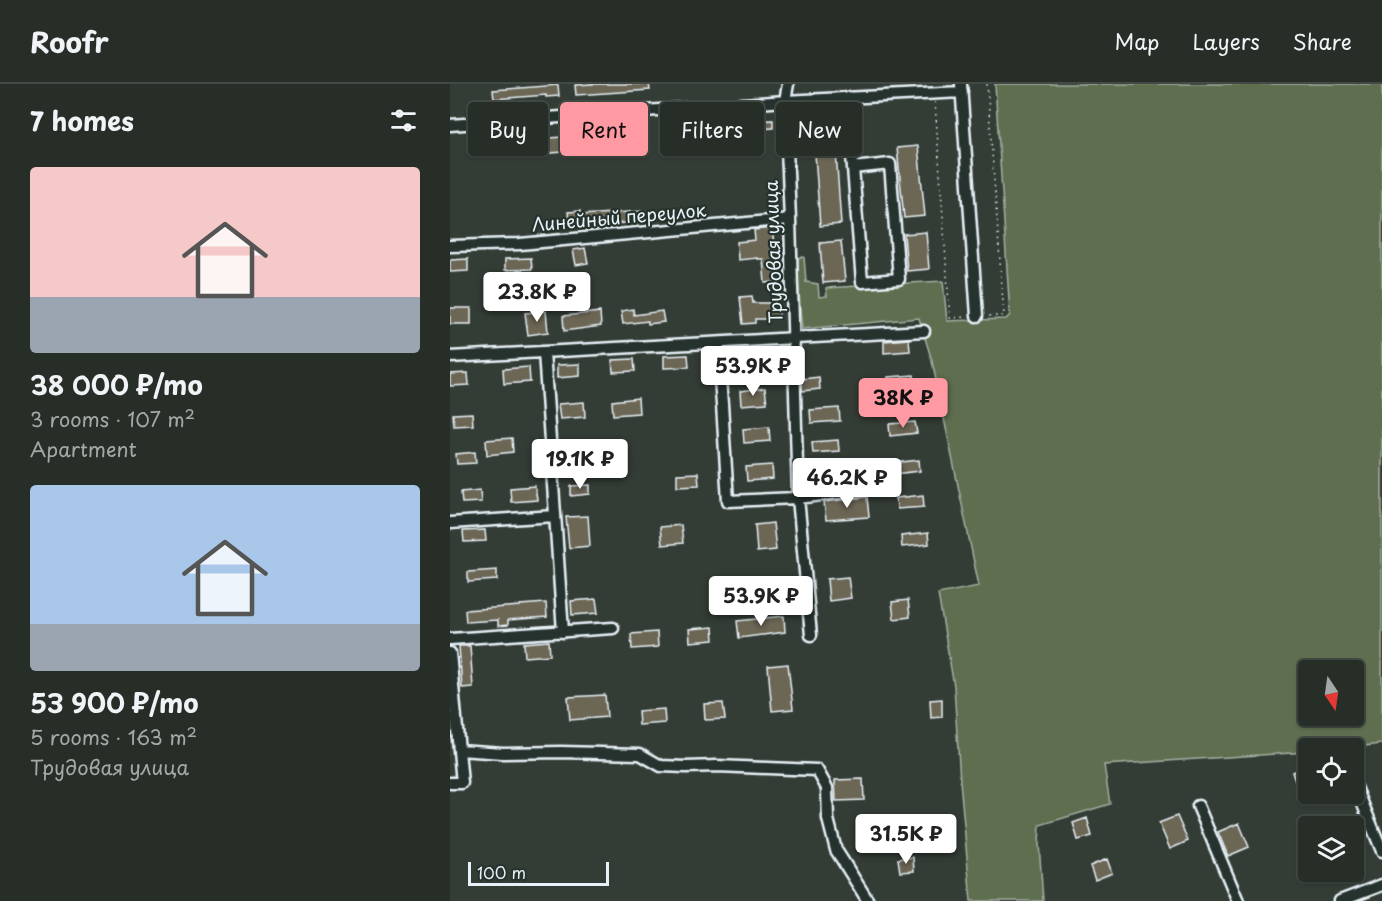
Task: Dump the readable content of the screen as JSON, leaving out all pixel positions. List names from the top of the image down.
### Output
{
  "streets": {
    "street": ["Линейный переулок", "Трудовая улица"]
  },
  "crossings": [
    ["Линейный переулок", "Трудовая улица"]
  ],
  "scale_bar": "100 m",
  "north": "bottom",
  "page": {
    "header": "Roofr",
    "nav": ["Map", "Layers", "Share"],
    "heading": "7 homes",
    "chip": [
      "Buy",
      "Rent",
      "Filters",
      "New"
    ],
    "list": [
      {
        "name": "38 000 ₽/mo",
        "note": "3 rooms · 107 m² · Apartment"
      },
      {
        "name": "53 900 ₽/mo",
        "note": "5 rooms · 163 m² · Трудовая улица"
      }
    ],
    "price": [
      "23.8K ₽",
      "53.9K ₽",
      "38K ₽",
      "19.1K ₽",
      "46.2K ₽",
      "53.9K ₽",
      "31.5K ₽"
    ],
    "scale": "100 m"
  }
}
